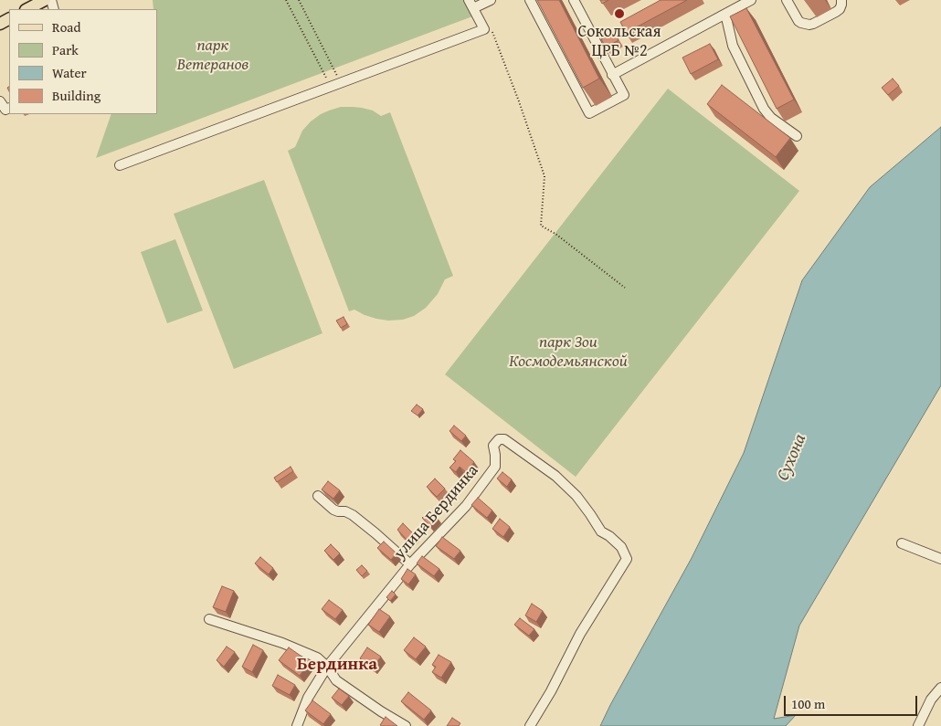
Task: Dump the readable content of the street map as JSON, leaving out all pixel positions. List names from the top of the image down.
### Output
{
  "streets": {
    "street": ["улица Бердинка"]
  },
  "districts": ["Бердинка"],
  "water": ["Сухона"],
  "parks": ["парк Ветеранов", "парк Зои Космодемьянской"],
  "places": ["Сокольская ЦРБ №2"],
  "legend": [
    "Road",
    "Park",
    "Water",
    "Building"
  ],
  "scale_bar": "100 m"
}
